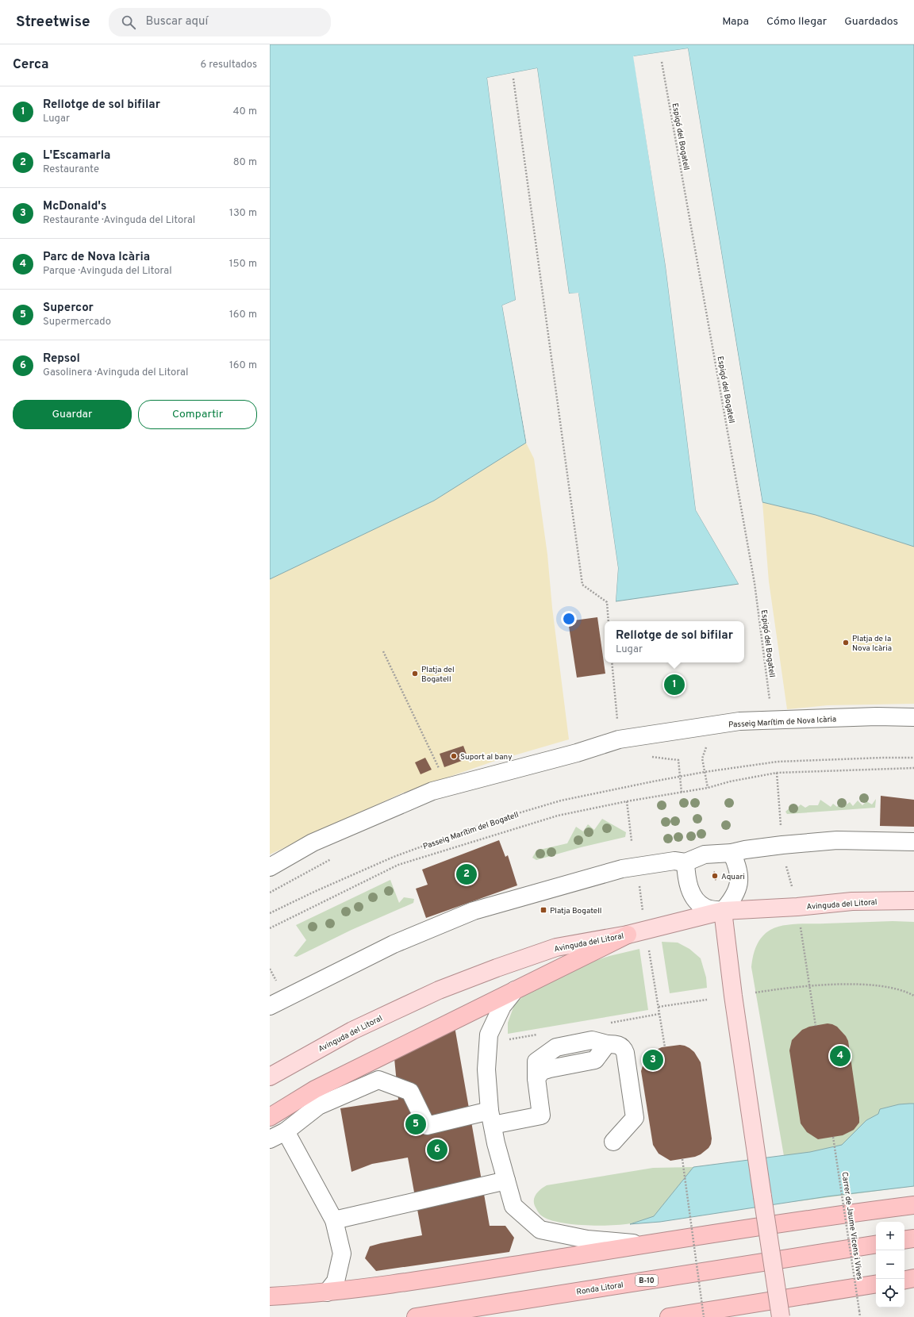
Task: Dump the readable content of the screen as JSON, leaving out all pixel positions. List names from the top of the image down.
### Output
{
  "streets": {
    "highway": ["B-10", "Ronda Litoral"],
    "main road": ["Avinguda del Litoral"],
    "street": ["Passeig Marítim de Nova Icària"],
    "path": ["Espigó del Bogatell", "Passeig Marítim del Bogatell", "Carrer de Jaume Vicens i Vives"]
  },
  "crossings": [
    ["Espigó del Bogatell", "Passeig Marítim de Nova Icària"]
  ],
  "places": {
    "other": [
      "Platja de la Nova Icària",
      "Platja del Bogatell",
      "Suport al bany",
      "Aquari"
    ],
    "transit": ["Platja Bogatell"]
  },
  "page": {
    "header": "Streetwise",
    "search": "Buscar aquí",
    "nav": ["Mapa", "Cómo llegar", "Guardados"],
    "heading": ["Cerca", "6 resultados"],
    "list": [
      {
        "mark": "1",
        "name": "Rellotge de sol bifilar",
        "note": "Lugar",
        "value": "40 m"
      },
      {
        "mark": "2",
        "name": "L'Escamarla",
        "note": "Restaurante",
        "value": "80 m"
      },
      {
        "mark": "3",
        "name": "McDonald's",
        "note": "Restaurante · Avinguda del Litoral",
        "value": "130 m"
      },
      {
        "mark": "4",
        "name": "Parc de Nova Icària",
        "note": "Parque · Avinguda del Litoral",
        "value": "150 m"
      },
      {
        "mark": "5",
        "name": "Supercor",
        "note": "Supermercado",
        "value": "160 m"
      },
      {
        "mark": "6",
        "name": "Repsol",
        "note": "Gasolinera · Avinguda del Litoral",
        "value": "160 m"
      }
    ],
    "buttons": ["Guardar", "Compartir"],
    "popup": ["Rellotge de sol bifilar", "Lugar"],
    "pins": [
      "1",
      "2",
      "4",
      "3",
      "5",
      "6"
    ],
    "map_buttons": ["+", "−"]
  }
}
